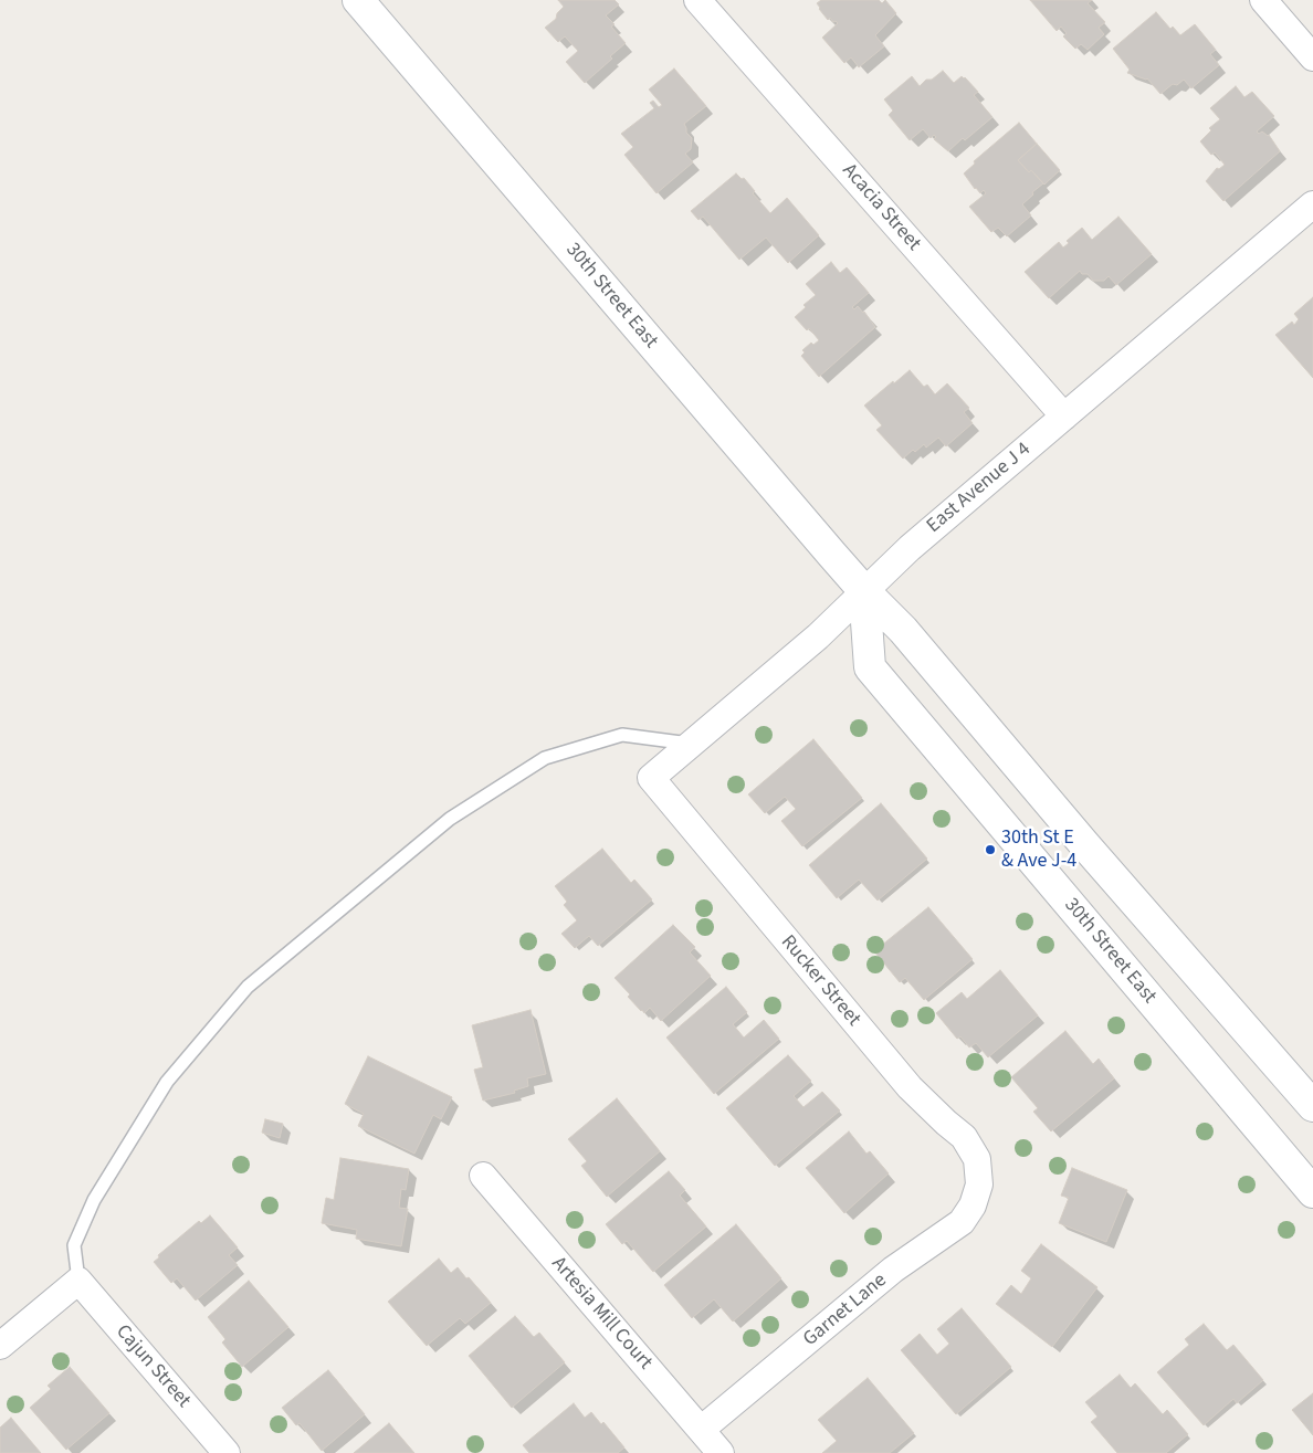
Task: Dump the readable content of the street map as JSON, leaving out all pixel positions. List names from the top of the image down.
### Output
{
  "streets": {
    "main road": ["30th Street East"],
    "street": [
      "Acacia Street",
      "East Avenue J 4",
      "Rucker Street",
      "Garnet Lane",
      "Artesia Mill Court",
      "Cajun Street"
    ]
  },
  "crossings": [
    ["Acacia Street", "East Avenue J 4"],
    ["30th Street East", "East Avenue J 4"],
    ["East Avenue J 4", "Rucker Street"],
    ["Rucker Street", "Garnet Lane"],
    ["Garnet Lane", "Artesia Mill Court"]
  ],
  "places": ["30th St E & Ave J-4"]
}
